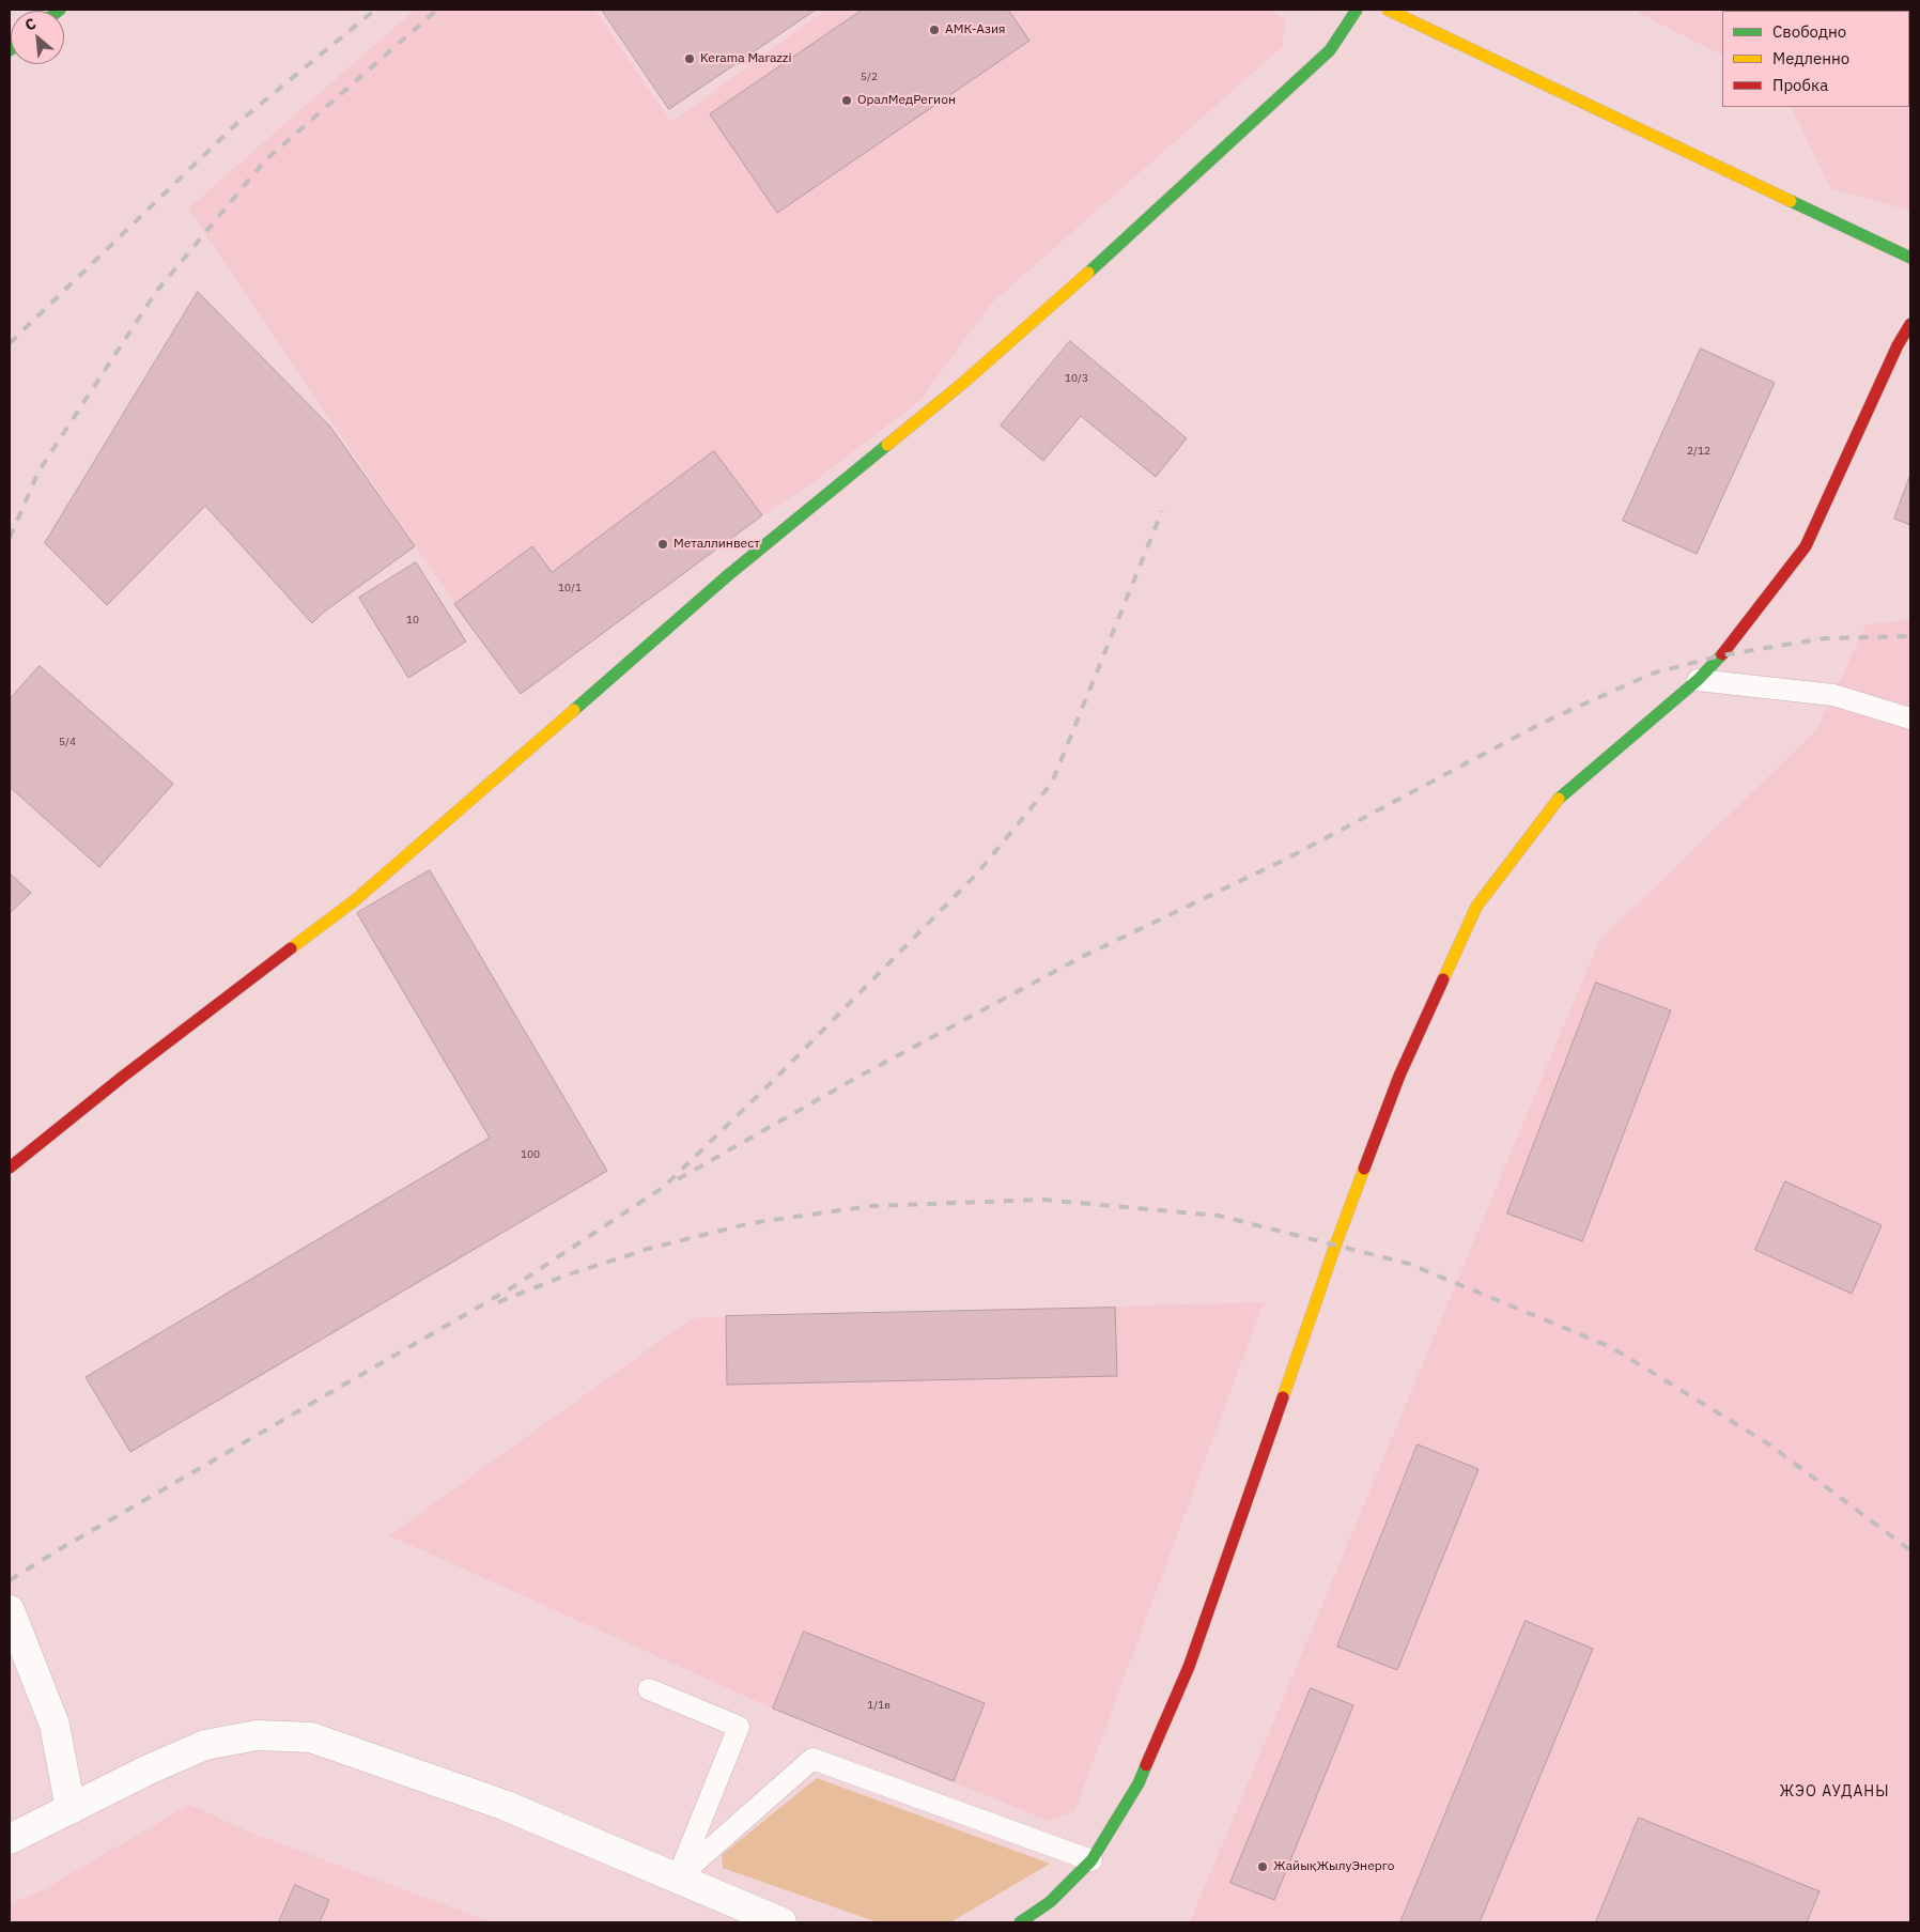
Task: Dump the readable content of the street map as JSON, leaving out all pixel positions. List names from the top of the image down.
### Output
{
  "districts": ["ЖЭО АУДАНЫ"],
  "places": [
    "АМК-Азия",
    "Kerama Marazzi",
    "ОралМедРегион",
    "Металлинвест",
    "ЖайықЖылуЭнерго"
  ],
  "house_numbers": [
    "5/2",
    "10/3",
    "2/12",
    "10/1",
    "10",
    "5/4",
    "100",
    "1/1в"
  ],
  "legend": ["Свободно", "Медленно", "Пробка"],
  "north": "top left"
}
